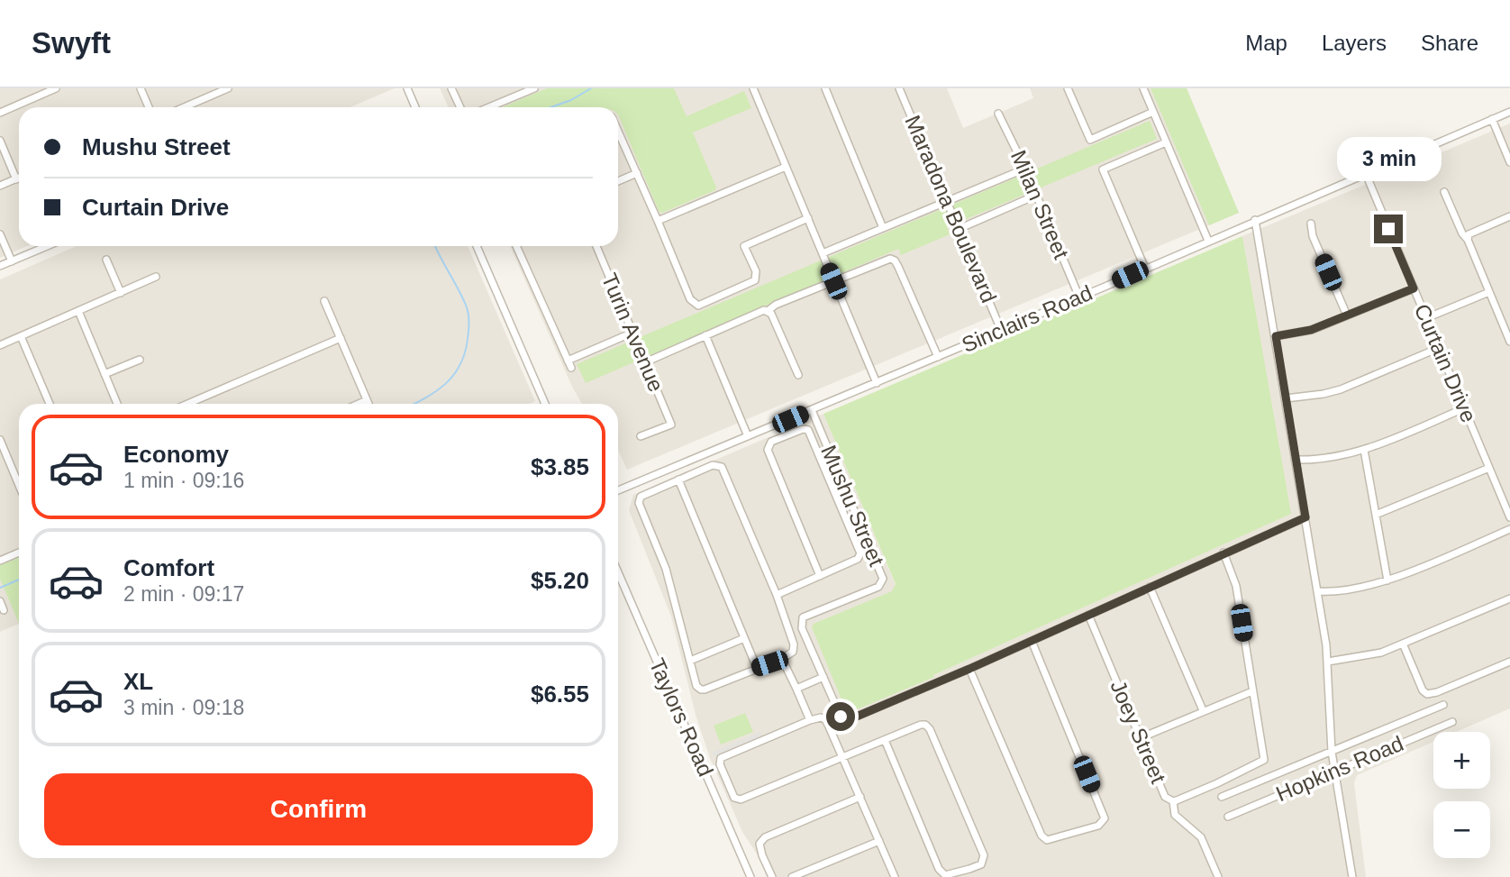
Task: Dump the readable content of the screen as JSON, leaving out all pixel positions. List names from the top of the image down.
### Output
{
  "streets": {
    "street": [
      "Milan Street",
      "Maradona Boulevard",
      "Sinclairs Road",
      "Turin Avenue",
      "Curtain Drive",
      "Mushu Street",
      "Taylors Road",
      "Joey Street",
      "Hopkins Road"
    ]
  },
  "crossings": [
    ["Milan Street", "Sinclairs Road"],
    ["Maradona Boulevard", "Sinclairs Road"],
    ["Sinclairs Road", "Curtain Drive"],
    ["Sinclairs Road", "Mushu Street"],
    ["Mushu Street", "Joey Street"]
  ],
  "page": {
    "header": "Swyft",
    "nav": ["Map", "Layers", "Share"],
    "banner": ["Mushu Street", "Curtain Drive"],
    "bubble": "3 min",
    "list": [
      {
        "name": "Economy",
        "note": "1 min · 09:16",
        "value": "$3.85"
      },
      {
        "name": "Comfort",
        "note": "2 min · 09:17",
        "value": "$5.20"
      },
      {
        "name": "XL",
        "note": "3 min · 09:18",
        "value": "$6.55"
      }
    ],
    "map_buttons": ["+", "−"],
    "buttons": "Confirm"
  }
}
